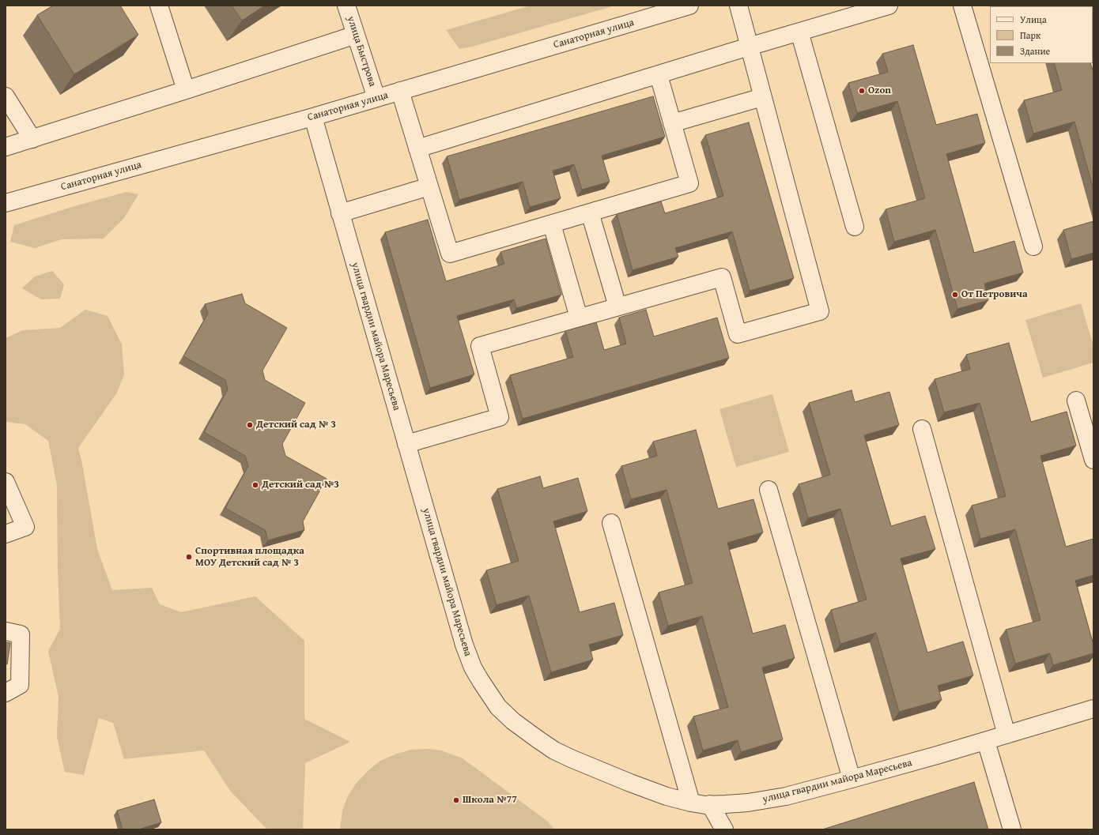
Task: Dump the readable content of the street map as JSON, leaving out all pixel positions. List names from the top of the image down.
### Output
{
  "streets": {
    "street": ["Санаторная улица", "улица Быстрова", "улица гвардии майора Маресьева"]
  },
  "crossings": [
    ["Санаторная улица", "улица Быстрова"],
    ["Санаторная улица", "улица гвардии майора Маресьева"]
  ],
  "places": [
    "Ozon",
    "От Петровича",
    "Детский сад № 3",
    "Детский сад №3",
    "Спортивная площадка МОУ Детский сад № 3",
    "Школа №77"
  ],
  "legend": ["Улица", "Парк", "Здание"]
}
